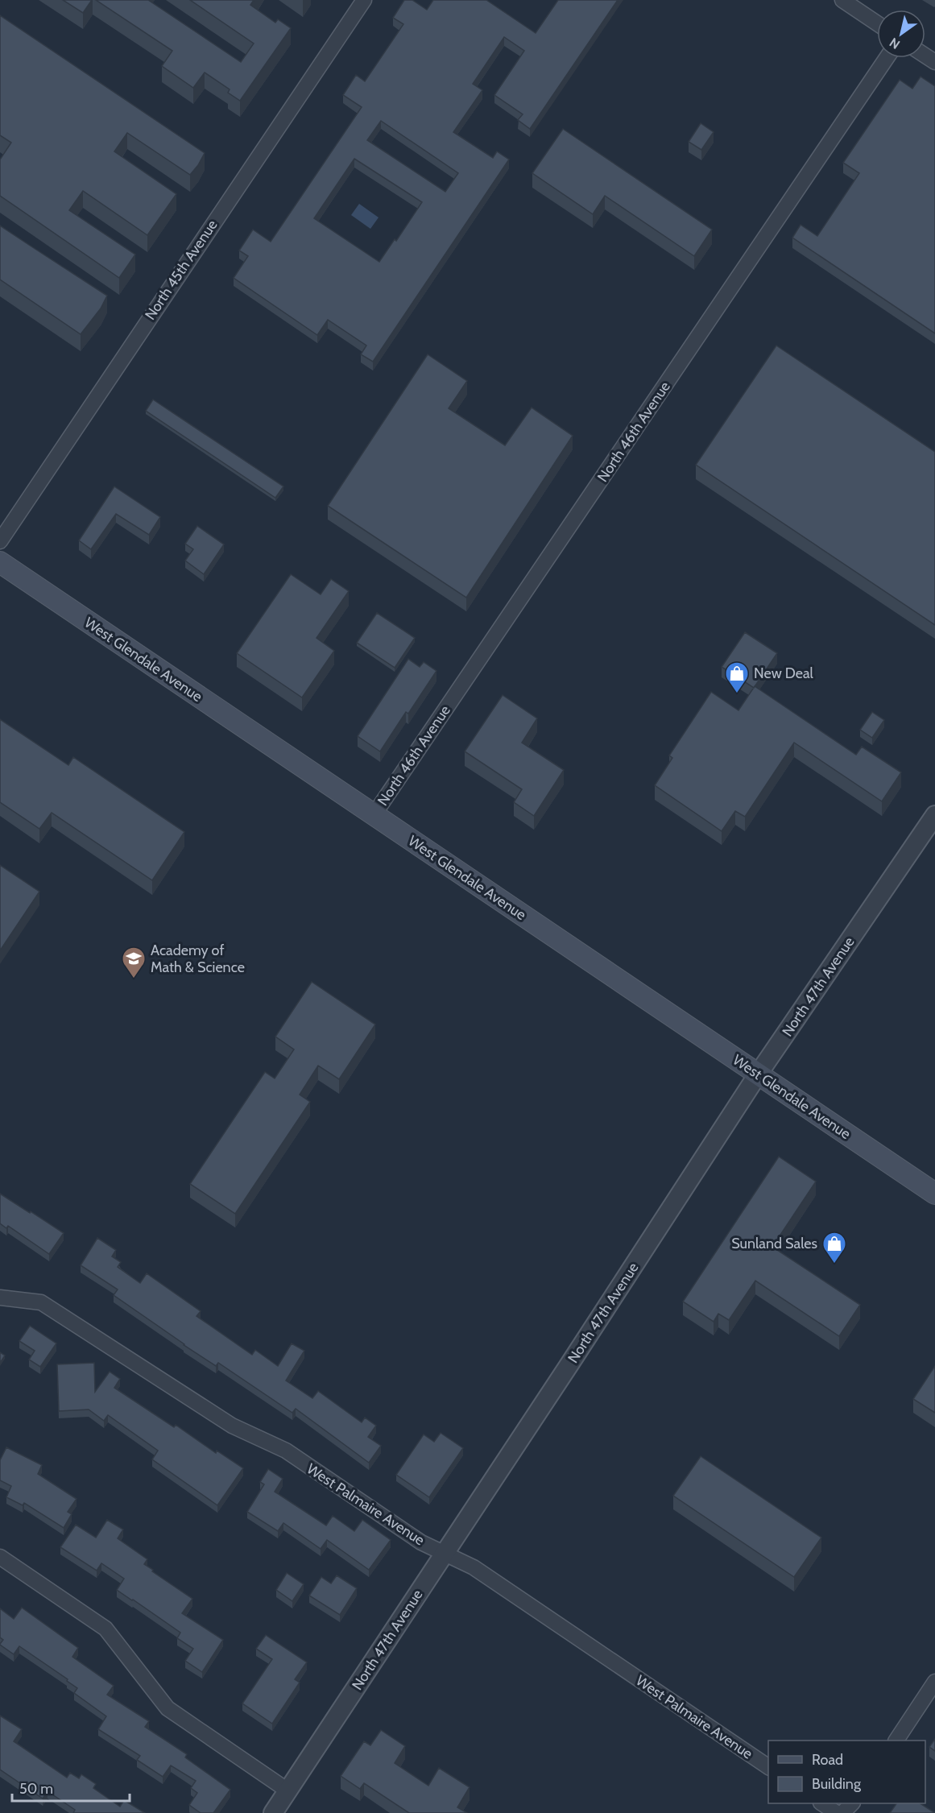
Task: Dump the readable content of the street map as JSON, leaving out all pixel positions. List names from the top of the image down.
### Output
{
  "streets": {
    "main road": ["West Glendale Avenue"],
    "street": [
      "North 45th Avenue",
      "North 46th Avenue",
      "North 47th Avenue",
      "West Palmaire Avenue"
    ]
  },
  "crossings": [
    ["North 46th Avenue", "West Glendale Avenue"],
    ["West Glendale Avenue", "North 47th Avenue"],
    ["North 47th Avenue", "West Palmaire Avenue"]
  ],
  "places": {
    "shop": ["New Deal", "Sunland Sales"],
    "school or university": ["Academy of Math & Science"]
  },
  "legend": ["Road", "Building"],
  "scale_bar": "50 m",
  "north": "bottom left"
}
